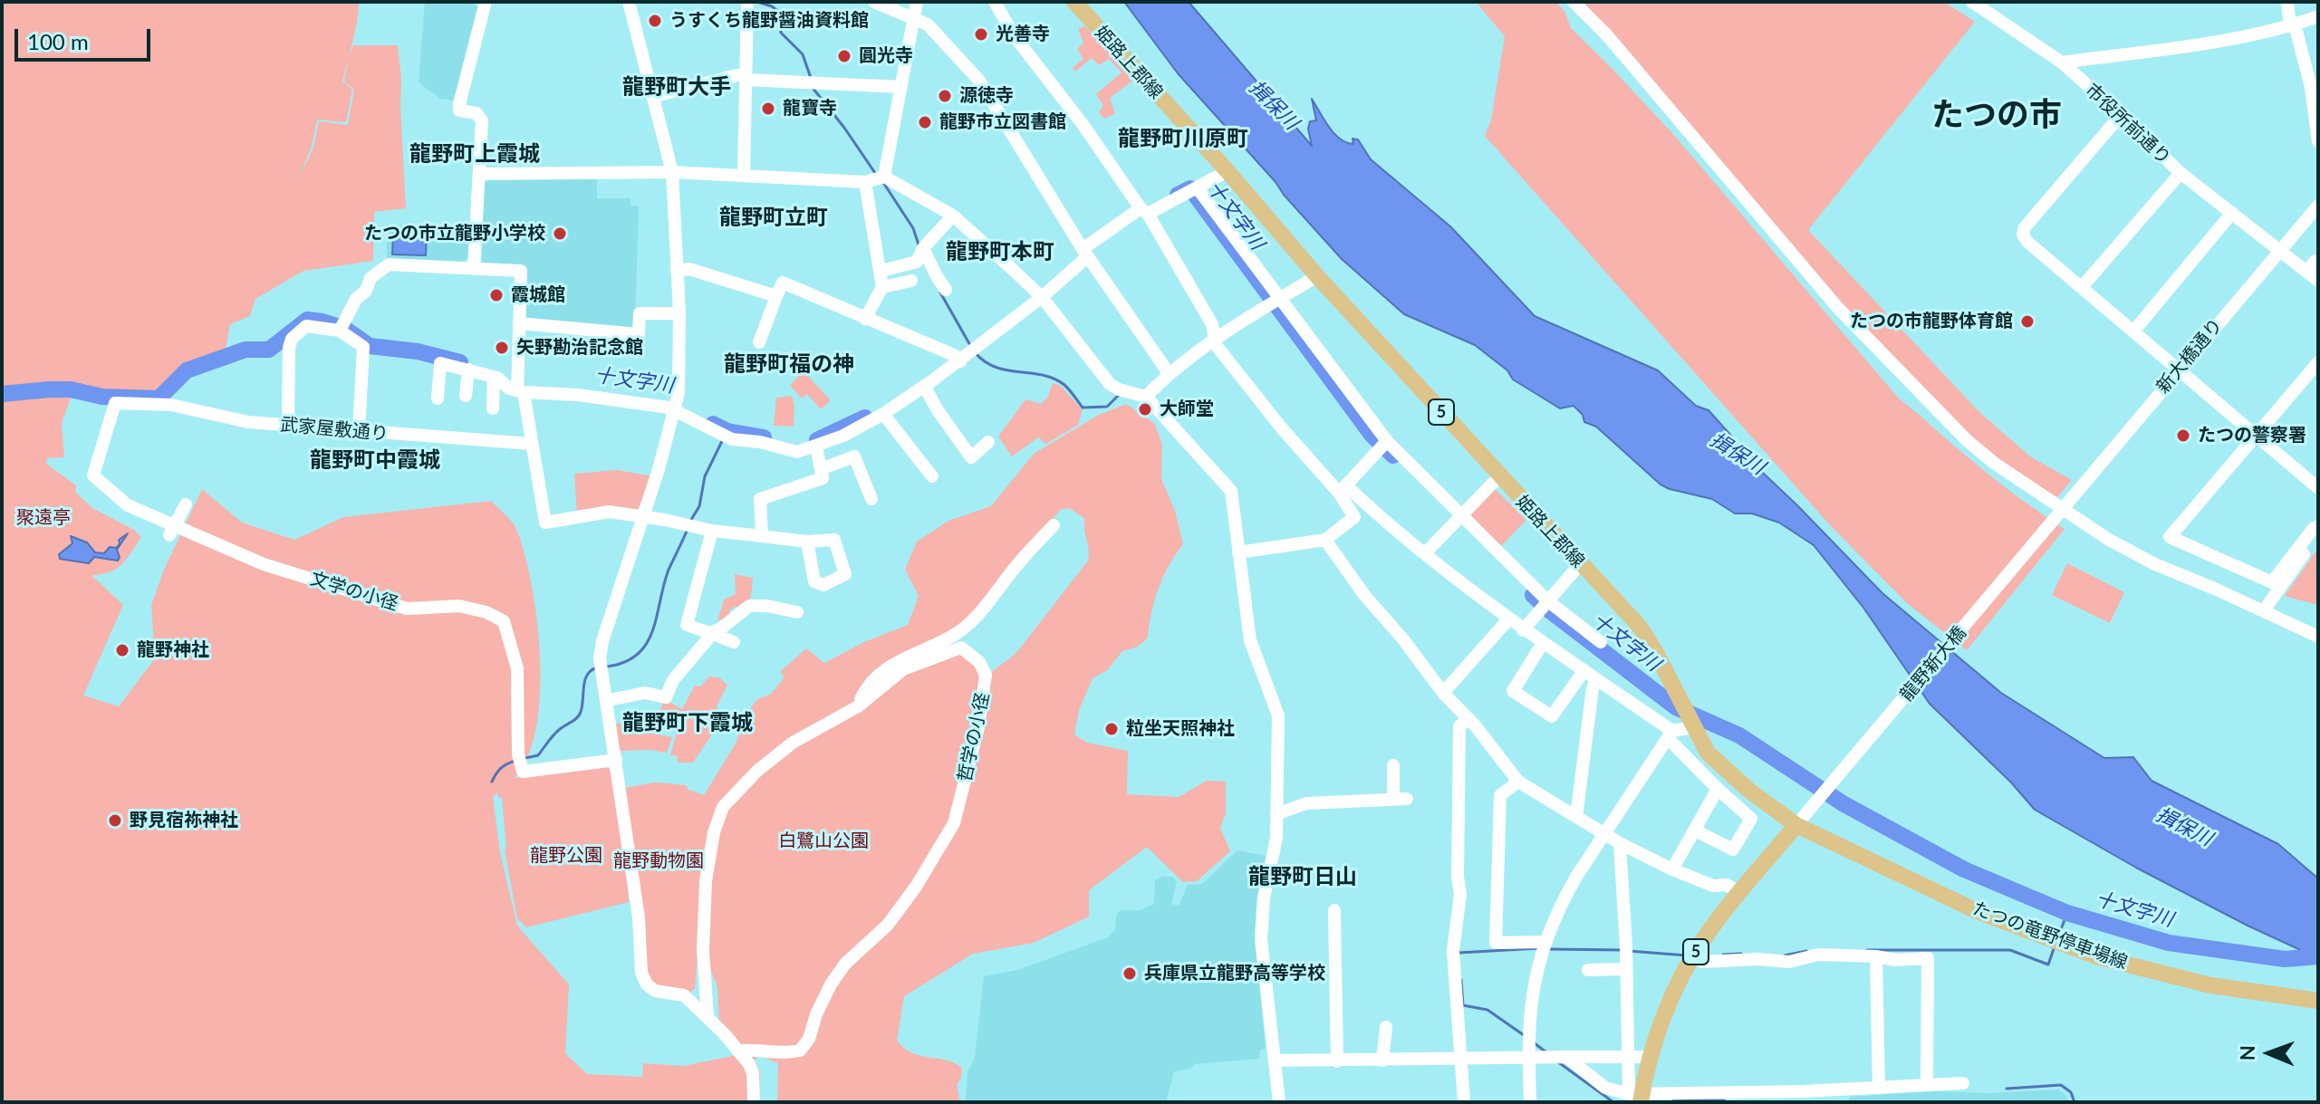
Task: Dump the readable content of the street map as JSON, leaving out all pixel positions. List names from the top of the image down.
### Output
{
  "streets": {
    "main road": ["姫路上郡線", "5", "たつの竜野停車場線"],
    "street": [
      "市役所前通り",
      "新大橋通り",
      "武家屋敷通り",
      "文学の小径",
      "龍野新大橋",
      "哲学の小径"
    ]
  },
  "crossings": [
    ["姫路上郡線", "5"],
    ["姫路上郡線", "龍野新大橋"],
    ["姫路上郡線", "たつの竜野停車場線"],
    ["市役所前通り", "新大橋通り"],
    ["新大橋通り", "龍野新大橋"],
    ["5", "龍野新大橋"],
    ["5", "たつの竜野停車場線"],
    ["武家屋敷通り", "文学の小径"],
    ["龍野新大橋", "たつの竜野停車場線"]
  ],
  "districts": [
    "龍野町大手",
    "たつの市",
    "龍野町川原町",
    "龍野町上霞城",
    "龍野町立町",
    "龍野町本町",
    "龍野町福の神",
    "龍野町中霞城",
    "龍野町下霞城",
    "龍野町日山"
  ],
  "water": ["揖保川", "十文字川"],
  "parks": [
    "聚遠亭",
    "白鷺山公園",
    "龍野公園",
    "龍野動物園"
  ],
  "places": [
    "うすくち龍野醤油資料館",
    "光善寺",
    "圓光寺",
    "源徳寺",
    "龍寶寺",
    "龍野市立図書館",
    "たつの市立龍野小学校",
    "霞城館",
    "たつの市龍野体育館",
    "矢野勘治記念館",
    "大師堂",
    "たつの警察署",
    "龍野神社",
    "粒坐天照神社",
    "野見宿祢神社",
    "兵庫県立龍野高等学校"
  ],
  "scale_bar": "100 m",
  "north": "left"
}
